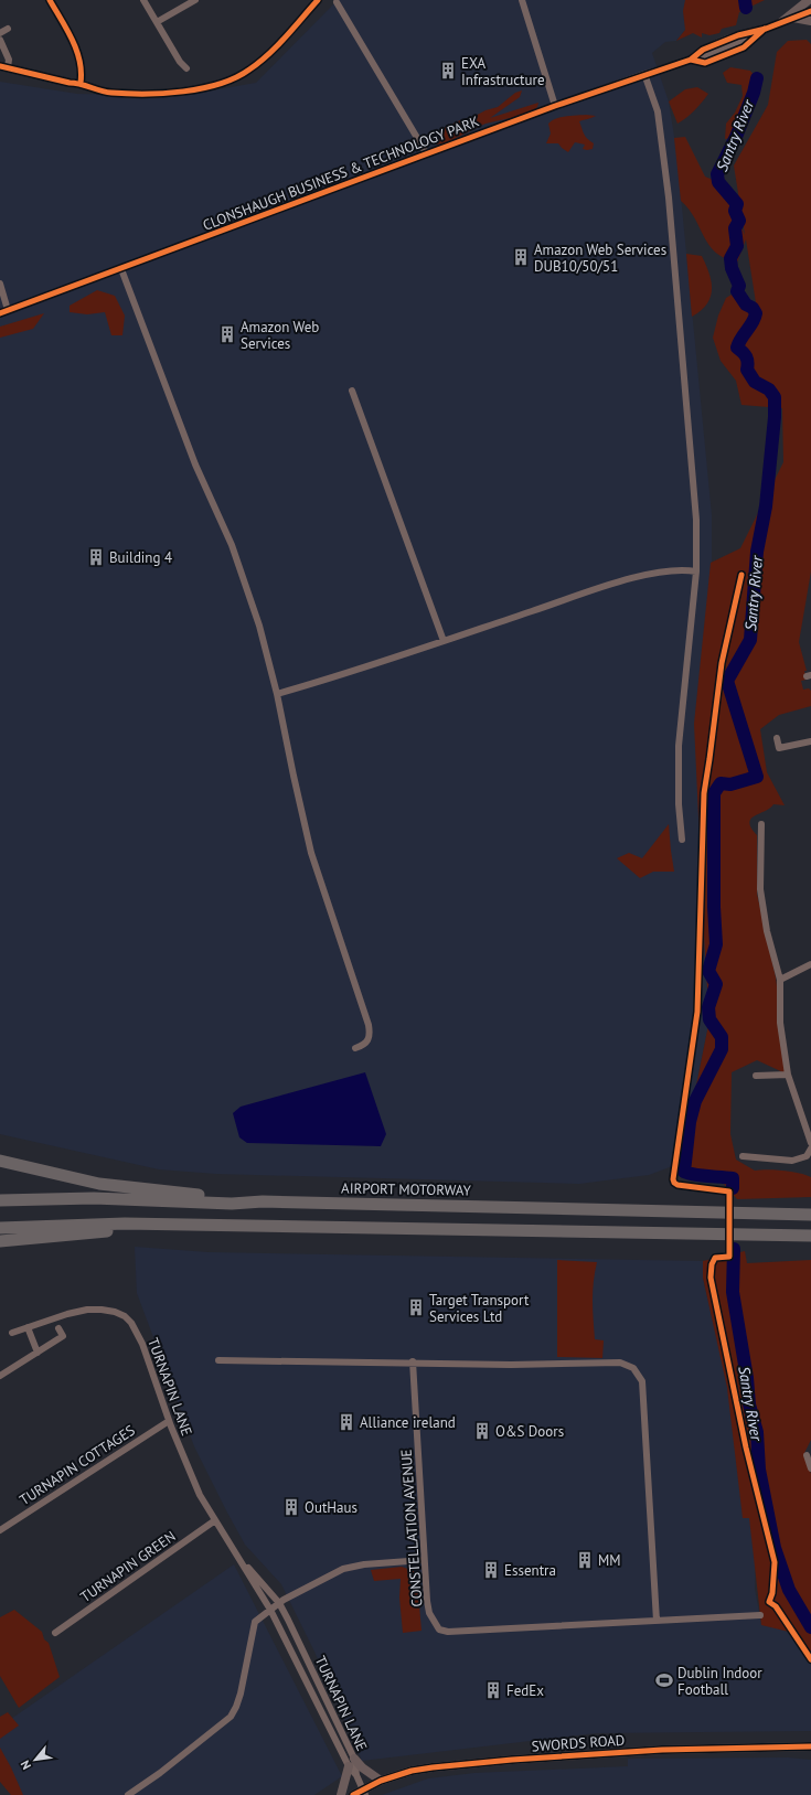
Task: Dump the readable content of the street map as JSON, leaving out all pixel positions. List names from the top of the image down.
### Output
{
  "streets": {
    "highway": ["AIRPORT MOTORWAY"],
    "main road": ["SWORDS ROAD"],
    "street": [
      "CLONSHAUGH BUSINESS & TECHNOLOGY PARK",
      "TURNAPIN LANE",
      "TURNAPIN COTTAGES",
      "CONSTELLATION AVENUE",
      "TURNAPIN GREEN"
    ]
  },
  "crossings": [
    ["TURNAPIN LANE", "TURNAPIN COTTAGES"],
    ["TURNAPIN LANE", "TURNAPIN GREEN"],
    ["TURNAPIN LANE", "SWORDS ROAD"]
  ],
  "water": ["Santry River"],
  "places": {
    "building": [
      "EXA Infrastructure",
      "Amazon Web Services DUB10/50/51",
      "Amazon Web Services",
      "Building 4",
      "Target Transport Services Ltd",
      "Alliance ireland",
      "O&S Doors",
      "OutHaus",
      "MM",
      "Essentra",
      "FedEx"
    ],
    "sports": ["Dublin Indoor Football"]
  },
  "north": "bottom left"
}
